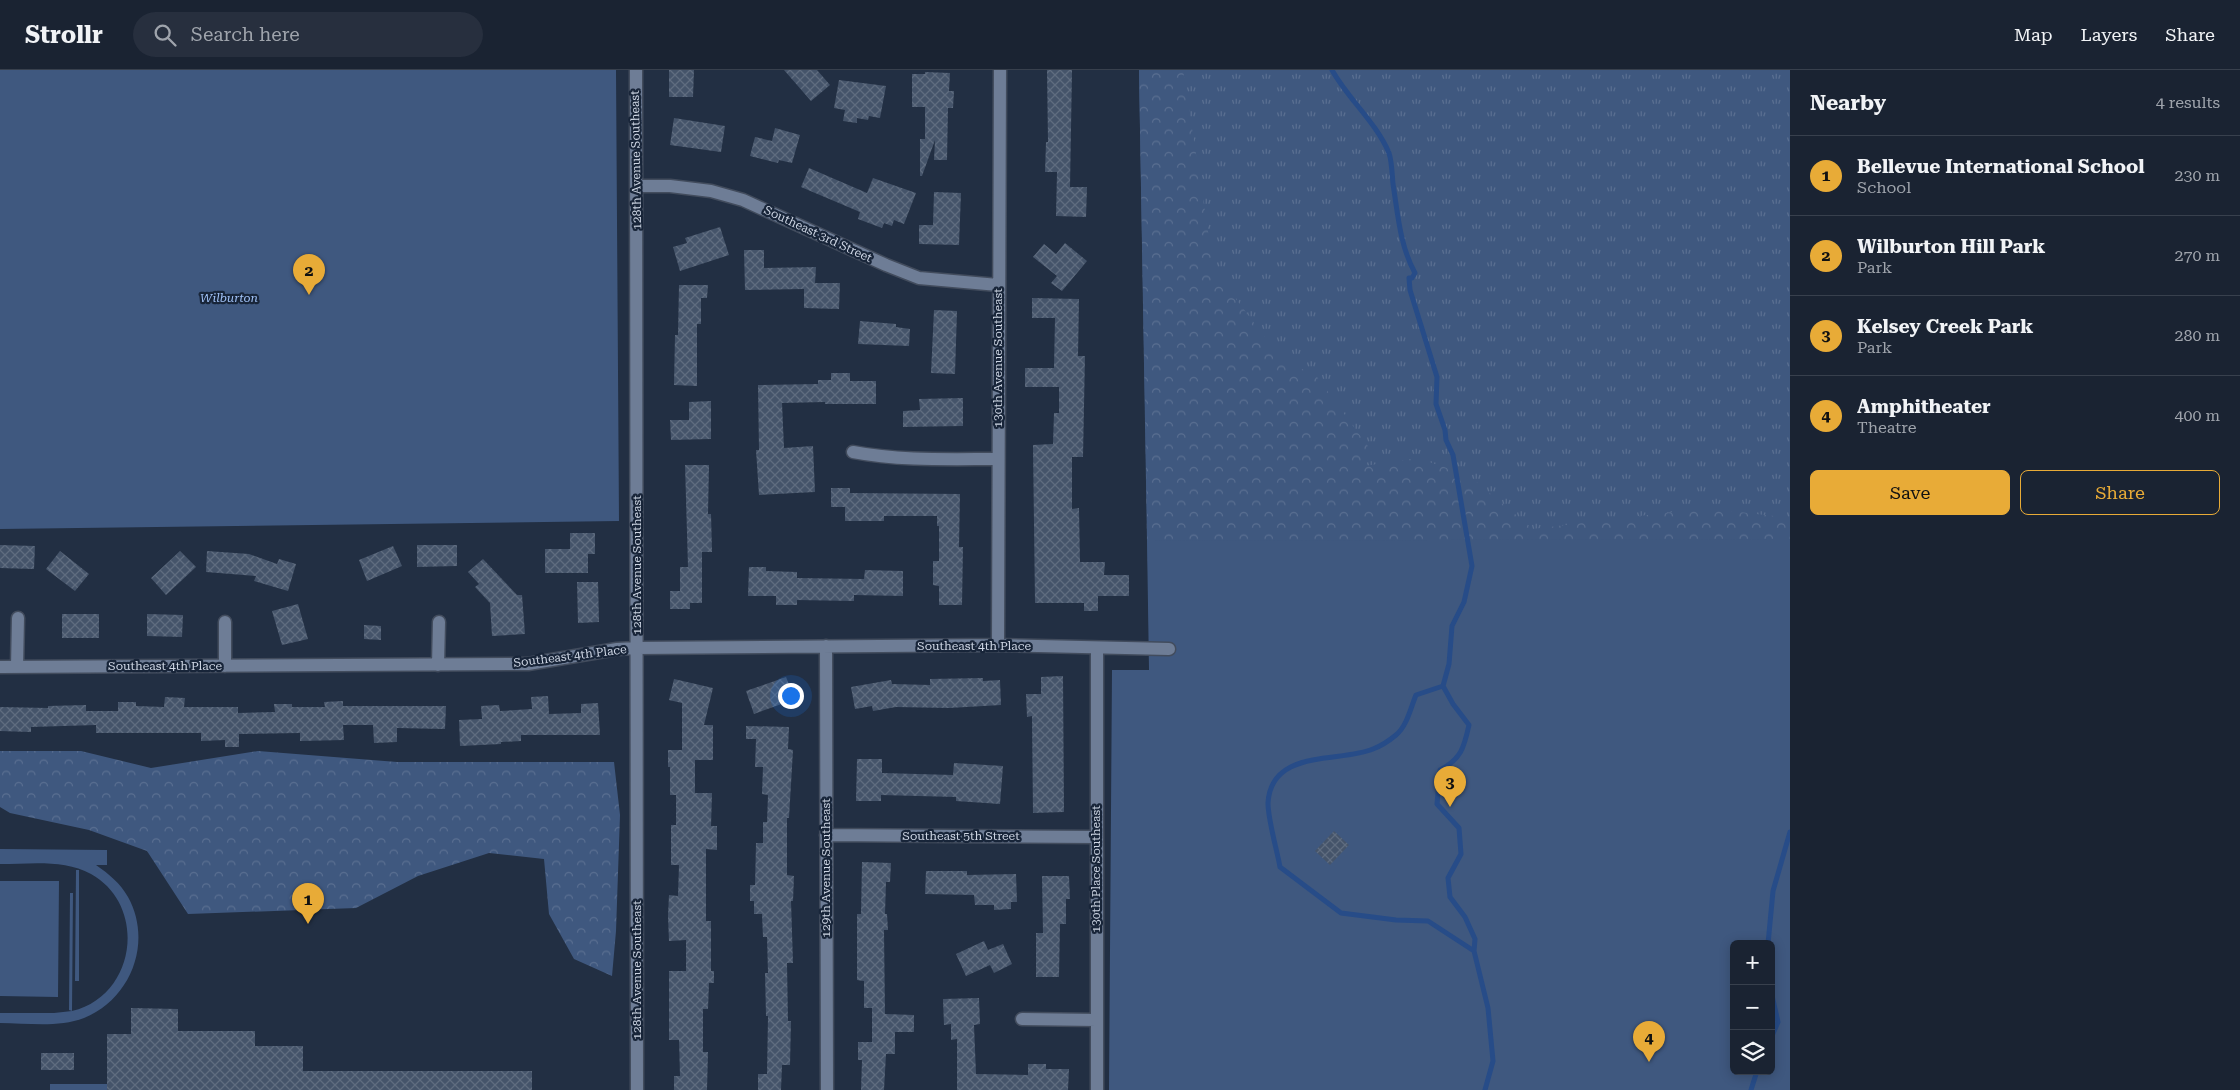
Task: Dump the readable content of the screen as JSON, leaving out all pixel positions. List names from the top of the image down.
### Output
{
  "streets": {
    "street": [
      "128th Avenue Southeast",
      "Southeast 3rd Street",
      "130th Avenue Southeast",
      "Southeast 4th Place",
      "Southeast 5th Street",
      "129th Avenue Southeast",
      "130th Place Southeast"
    ]
  },
  "crossings": [
    ["128th Avenue Southeast", "Southeast 3rd Street"],
    ["128th Avenue Southeast", "Southeast 4th Place"],
    ["Southeast 3rd Street", "130th Avenue Southeast"],
    ["130th Avenue Southeast", "Southeast 4th Place"],
    ["Southeast 4th Place", "129th Avenue Southeast"],
    ["Southeast 4th Place", "130th Place Southeast"],
    ["Southeast 5th Street", "129th Avenue Southeast"],
    ["Southeast 5th Street", "130th Place Southeast"]
  ],
  "parks": ["Wilburton"],
  "page": {
    "header": "Strollr",
    "search": "Search here",
    "nav": ["Map", "Layers", "Share"],
    "heading": ["Nearby", "4 results"],
    "list": [
      {
        "mark": "1",
        "name": "Bellevue International School",
        "note": "School",
        "value": "230 m"
      },
      {
        "mark": "2",
        "name": "Wilburton Hill Park",
        "note": "Park",
        "value": "270 m"
      },
      {
        "mark": "3",
        "name": "Kelsey Creek Park",
        "note": "Park",
        "value": "280 m"
      },
      {
        "mark": "4",
        "name": "Amphitheater",
        "note": "Theatre",
        "value": "400 m"
      }
    ],
    "pins": [
      "2",
      "3",
      "1",
      "4"
    ],
    "buttons": ["Save", "Share"],
    "map_buttons": ["+", "−"]
  }
}
